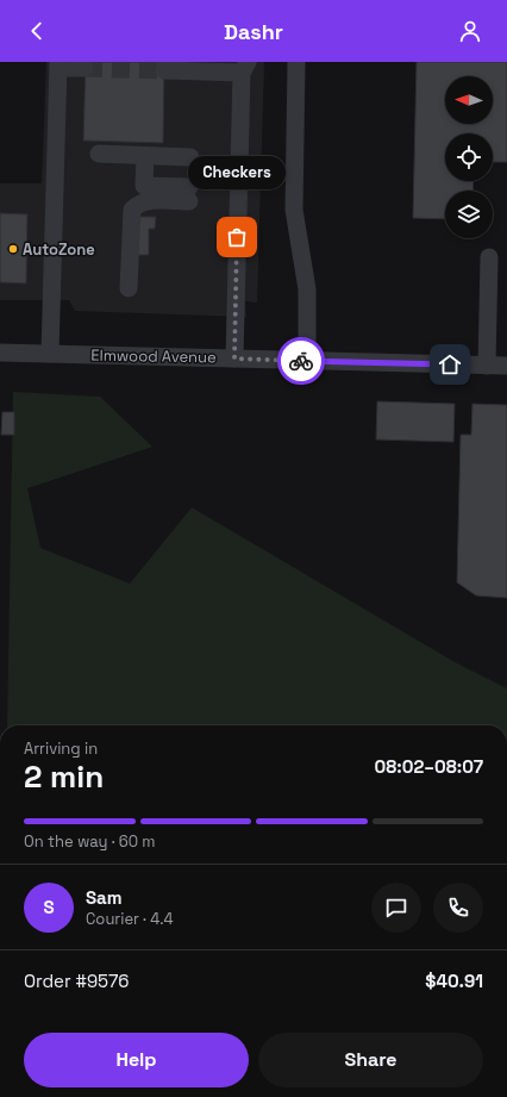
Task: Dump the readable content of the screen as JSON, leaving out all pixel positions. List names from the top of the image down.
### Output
{
  "streets": {
    "street": ["Elmwood Avenue"]
  },
  "places": ["Checkers", "AutoZone"],
  "north": "left",
  "page": {
    "header": "Dashr",
    "bubble": "Checkers",
    "heading": ["2 min", "Arriving in", "08:02–08:07"],
    "panel": [
      "Sam",
      "Courier · 4.4",
      "Order #9576",
      "$40.91"
    ],
    "bar": "On the way · 60 m",
    "round": "S",
    "buttons": ["Help", "Share"]
  }
}
